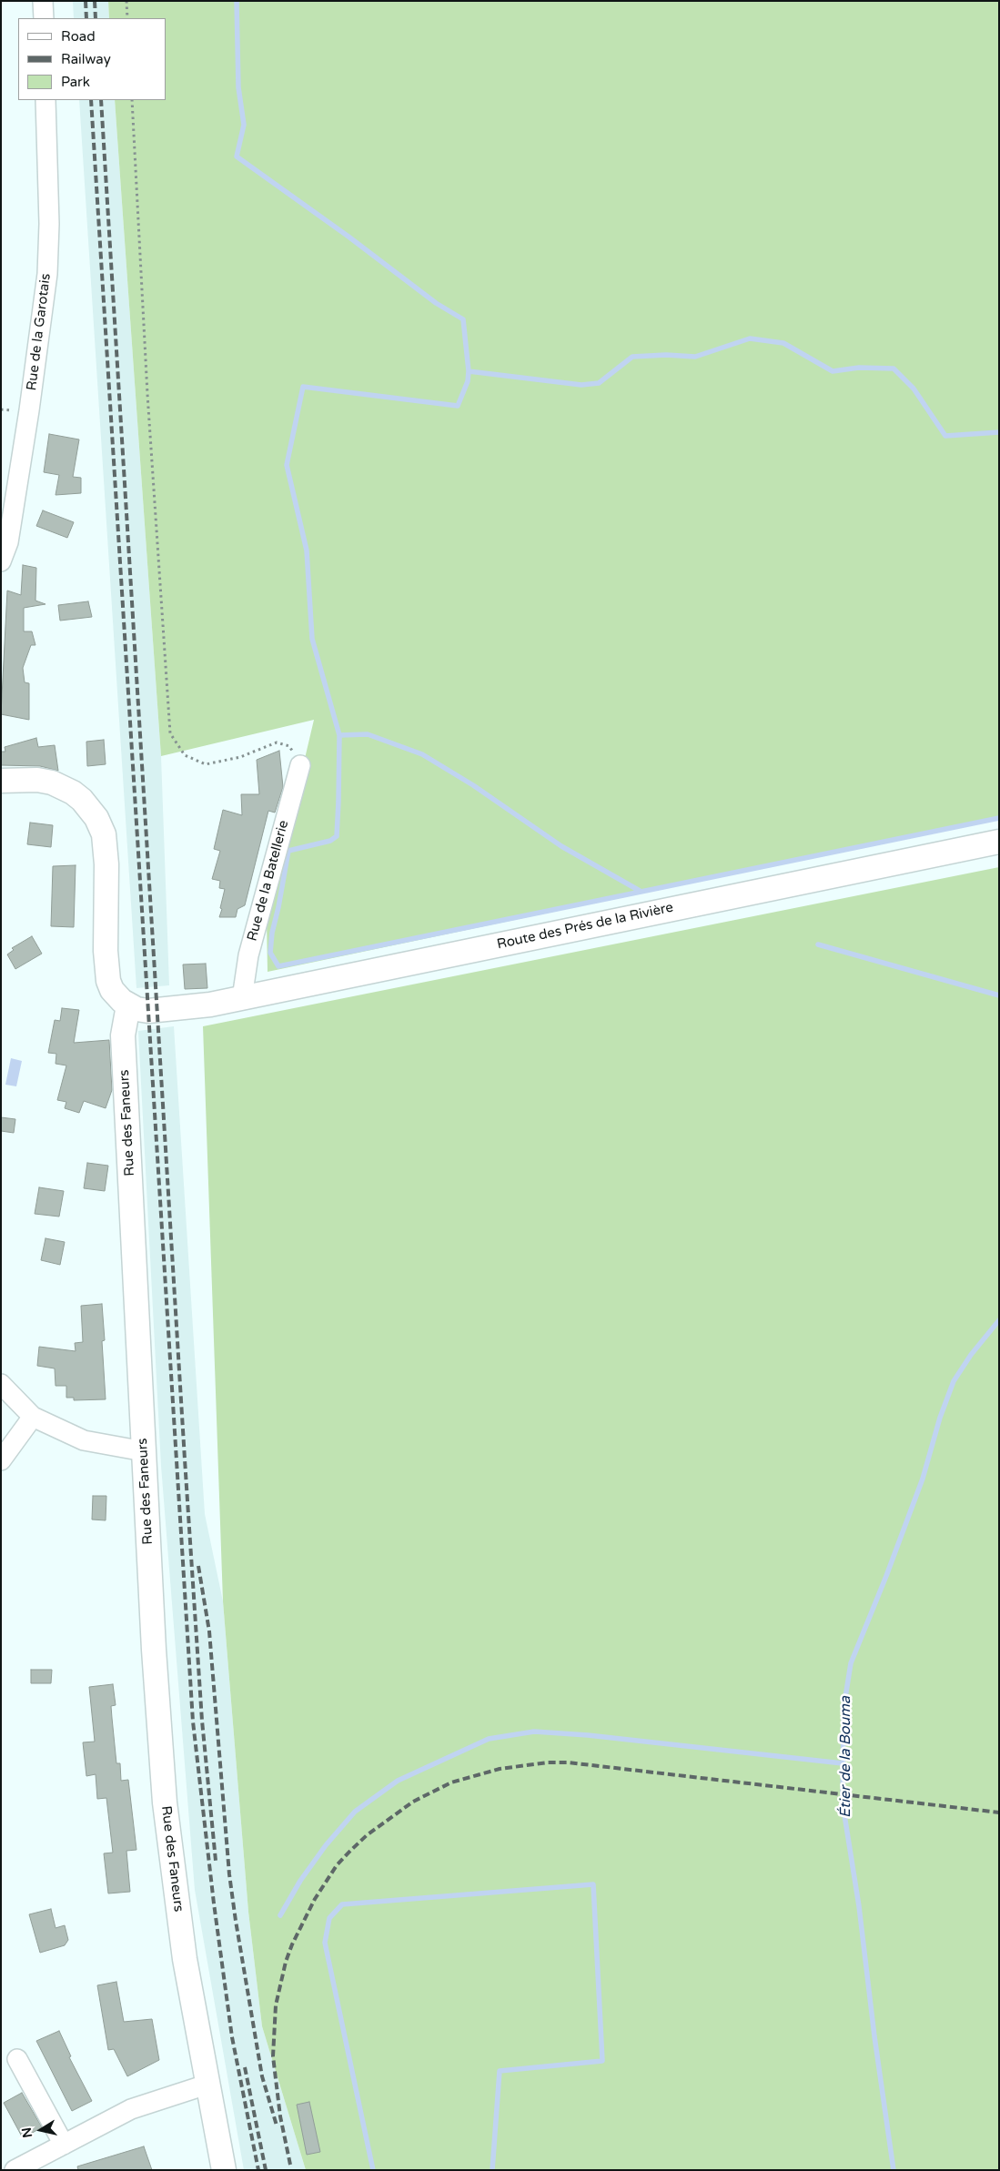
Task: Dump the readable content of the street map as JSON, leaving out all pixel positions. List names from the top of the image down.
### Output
{
  "streets": {
    "street": [
      "Rue de la Garotais",
      "Rue de la Batellerie",
      "Route des Prés de la Rivière",
      "Rue des Faneurs"
    ]
  },
  "crossings": [
    ["Rue de la Batellerie", "Route des Prés de la Rivière"],
    ["Route des Prés de la Rivière", "Rue des Faneurs"]
  ],
  "water": ["Étier de la Bouma"],
  "legend": ["Road", "Railway", "Park"],
  "north": "left"
}
